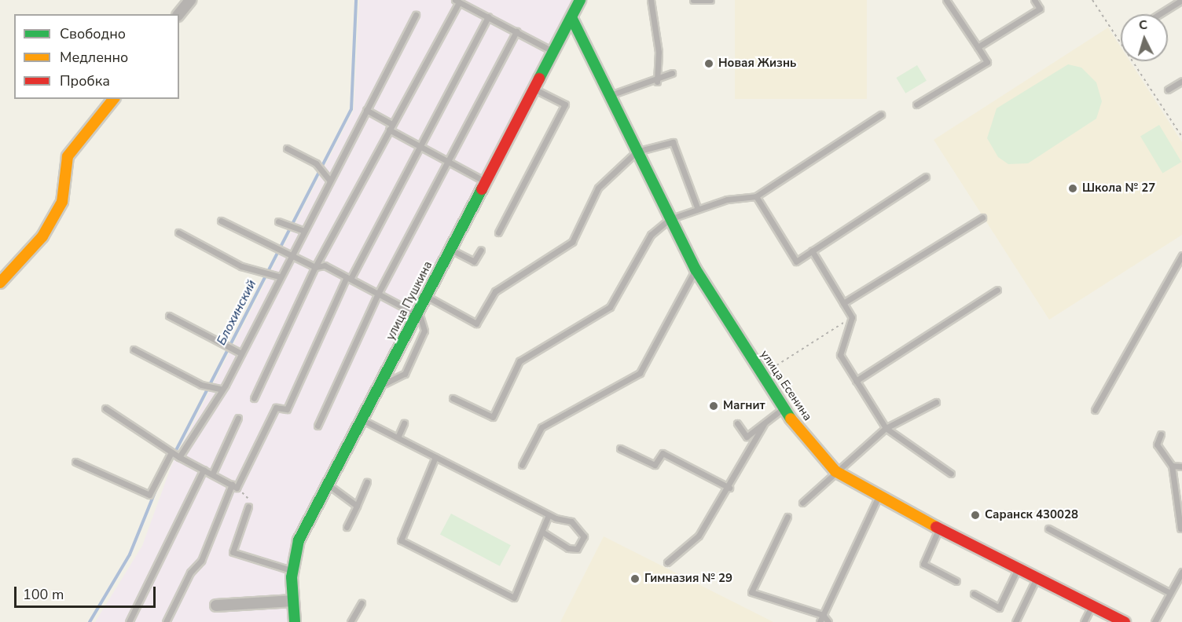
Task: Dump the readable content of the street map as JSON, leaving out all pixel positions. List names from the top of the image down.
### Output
{
  "streets": {
    "street": ["улица Пушкина", "улица Есенина"]
  },
  "crossings": [
    ["улица Пушкина", "улица Есенина"]
  ],
  "water": ["Блохинский"],
  "places": [
    "Новая Жизнь",
    "Школа № 27",
    "Магнит",
    "Саранск 430028",
    "Гимназия № 29"
  ],
  "legend": ["Свободно", "Медленно", "Пробка"],
  "scale_bar": "100 m",
  "north": "top"
}
